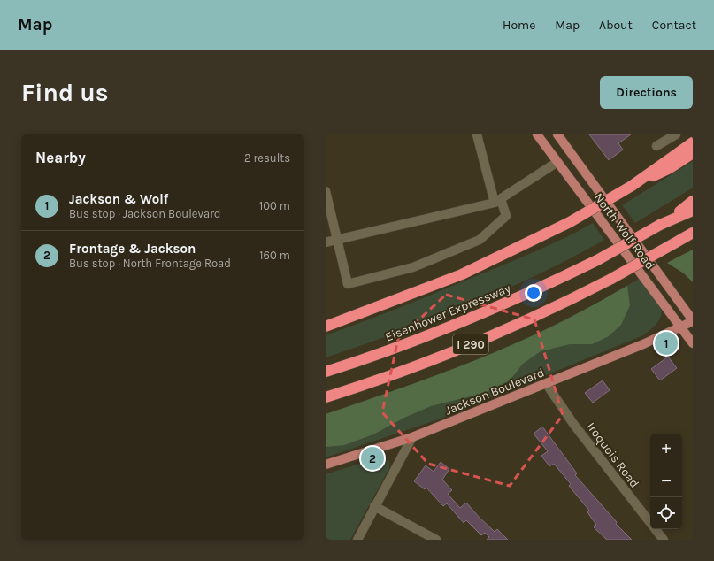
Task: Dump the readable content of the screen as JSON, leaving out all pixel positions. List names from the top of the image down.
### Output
{
  "streets": {
    "highway": ["Eisenhower Expressway", "I 290"],
    "main road": ["North Wolf Road", "Jackson Boulevard"],
    "street": ["Iroquois Road"]
  },
  "crossings": [
    ["North Wolf Road", "Jackson Boulevard"],
    ["Eisenhower Expressway", "I 290"],
    ["Jackson Boulevard", "Iroquois Road"]
  ],
  "page": {
    "header": "Map",
    "nav": [
      "Home",
      "Map",
      "About",
      "Contact"
    ],
    "buttons": "Directions",
    "title": "Find us",
    "heading": ["Nearby", "2 results"],
    "list": [
      {
        "mark": "1",
        "name": "Jackson & Wolf",
        "note": "Bus stop · Jackson Boulevard",
        "value": "100 m"
      },
      {
        "mark": "2",
        "name": "Frontage & Jackson",
        "note": "Bus stop · North Frontage Road",
        "value": "160 m"
      }
    ],
    "pins": ["1", "2"],
    "map_buttons": ["+", "−"]
  }
}
